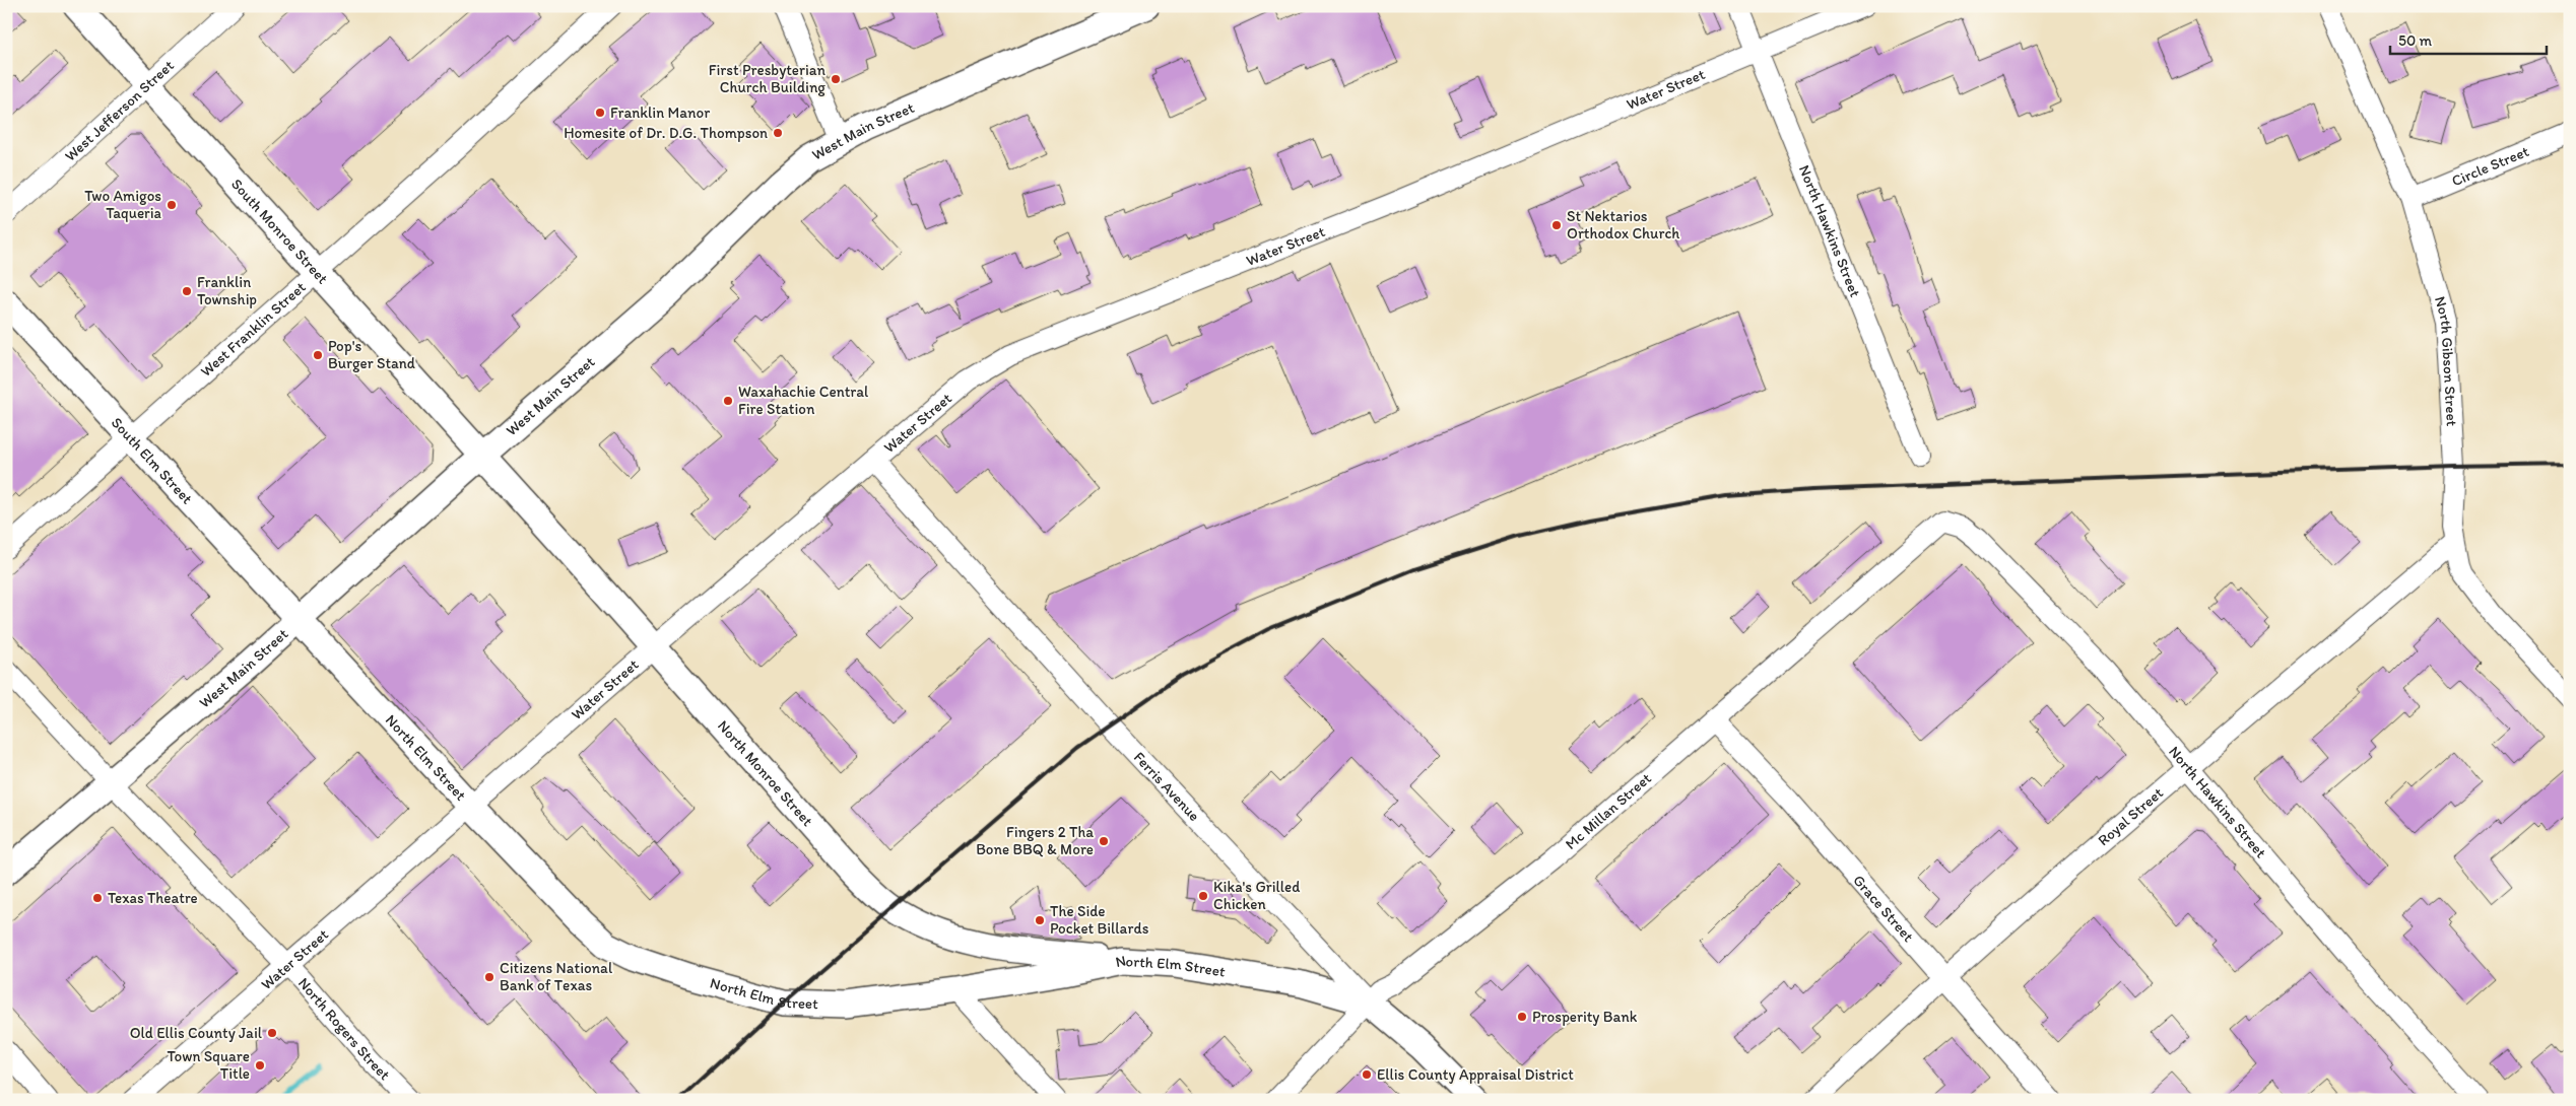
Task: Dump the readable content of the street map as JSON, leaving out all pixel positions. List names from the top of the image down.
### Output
{
  "streets": {
    "main road": [
      "West Main Street",
      "South Monroe Street",
      "South Elm Street",
      "North Elm Street",
      "North Monroe Street",
      "Ferris Avenue"
    ],
    "street": [
      "Water Street",
      "West Jefferson Street",
      "Circle Street",
      "North Hawkins Street",
      "West Franklin Street",
      "North Gibson Street",
      "Mc Millan Street",
      "Royal Street",
      "Grace Street",
      "North Rogers Street"
    ]
  },
  "crossings": [
    ["Water Street", "North Hawkins Street"],
    ["Water Street", "North Elm Street"],
    ["Water Street", "North Monroe Street"],
    ["Water Street", "Ferris Avenue"],
    ["Water Street", "North Rogers Street"],
    ["West Jefferson Street", "South Monroe Street"],
    ["West Main Street", "South Monroe Street"],
    ["West Main Street", "South Elm Street"],
    ["West Main Street", "North Elm Street"],
    ["West Main Street", "North Monroe Street"],
    ["West Main Street", "North Rogers Street"],
    ["Circle Street", "North Gibson Street"],
    ["South Monroe Street", "West Franklin Street"],
    ["South Monroe Street", "North Monroe Street"],
    ["North Hawkins Street", "Mc Millan Street"],
    ["North Hawkins Street", "Royal Street"],
    ["West Franklin Street", "South Elm Street"],
    ["North Gibson Street", "Royal Street"],
    ["South Elm Street", "North Elm Street"],
    ["North Elm Street", "North Monroe Street"],
    ["North Elm Street", "Ferris Avenue"],
    ["North Elm Street", "Mc Millan Street"],
    ["Ferris Avenue", "Mc Millan Street"],
    ["Mc Millan Street", "Grace Street"],
    ["Royal Street", "Grace Street"]
  ],
  "places": [
    "First Presbyterian Church Building",
    "Franklin Manor",
    "Homesite of Dr. D.G. Thompson",
    "Two Amigos Taqueria",
    "St Nektarios Orthodox Church",
    "Franklin Township",
    "Pop's Burger Stand",
    "Waxahachie Central Fire Station",
    "Fingers 2 Tha Bone BBQ & More",
    "Kika's Grilled Chicken",
    "Texas Theatre",
    "The Side Pocket Billards",
    "Citizens National Bank of Texas",
    "Prosperity Bank",
    "Old Ellis County Jail",
    "Town Square Title",
    "Ellis County Appraisal District"
  ],
  "scale_bar": "50 m"
}
